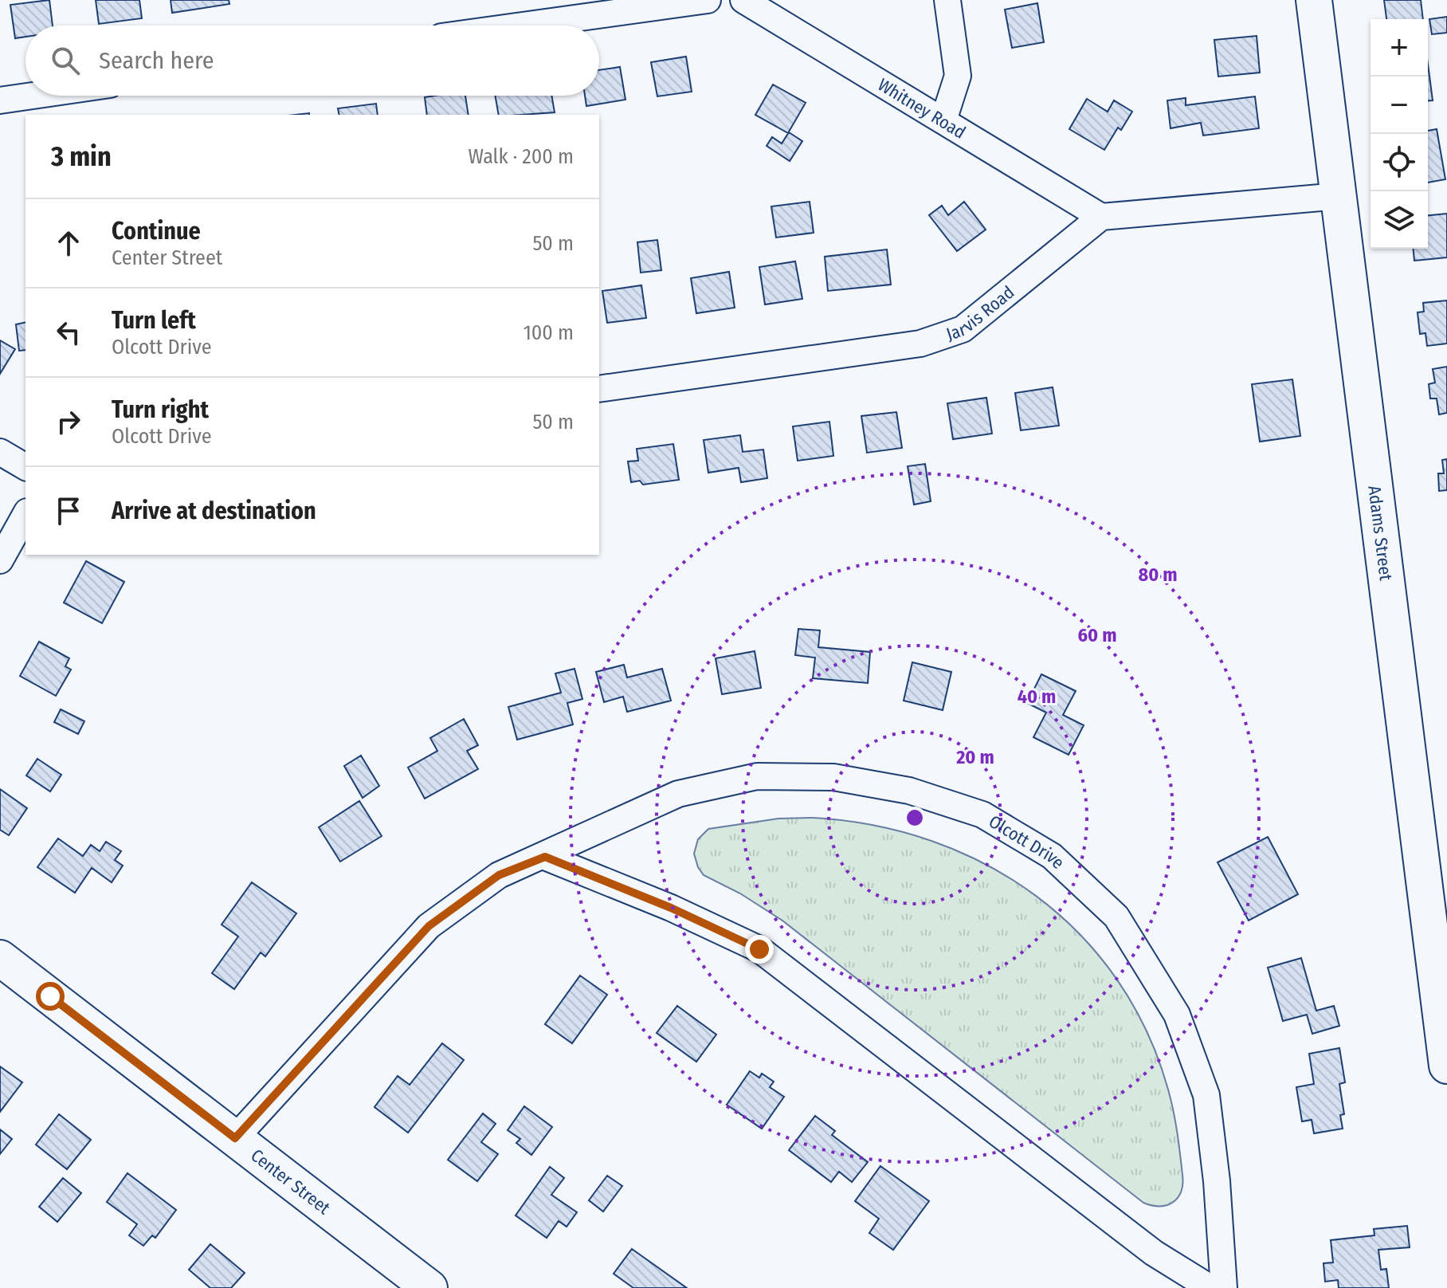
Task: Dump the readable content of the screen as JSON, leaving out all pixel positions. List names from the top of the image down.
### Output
{
  "streets": {
    "main road": ["Adams Street", "Center Street"],
    "street": ["Whitney Road", "Jarvis Road", "Olcott Drive"]
  },
  "crossings": [
    ["Whitney Road", "Jarvis Road"],
    ["Olcott Drive", "Center Street"]
  ],
  "page": {
    "map_buttons": ["+", "−"],
    "search": "Search here",
    "heading": ["3 min", "Walk · 200 m"],
    "list": [
      ["Continue", "Center Street", "50 m"],
      ["Turn left", "Olcott Drive", "100 m"],
      ["Turn right", "Olcott Drive", "50 m"],
      "Arrive at destination"
    ]
  },
  "rings": [
    "80 m",
    "60 m",
    "40 m",
    "20 m"
  ]
}
